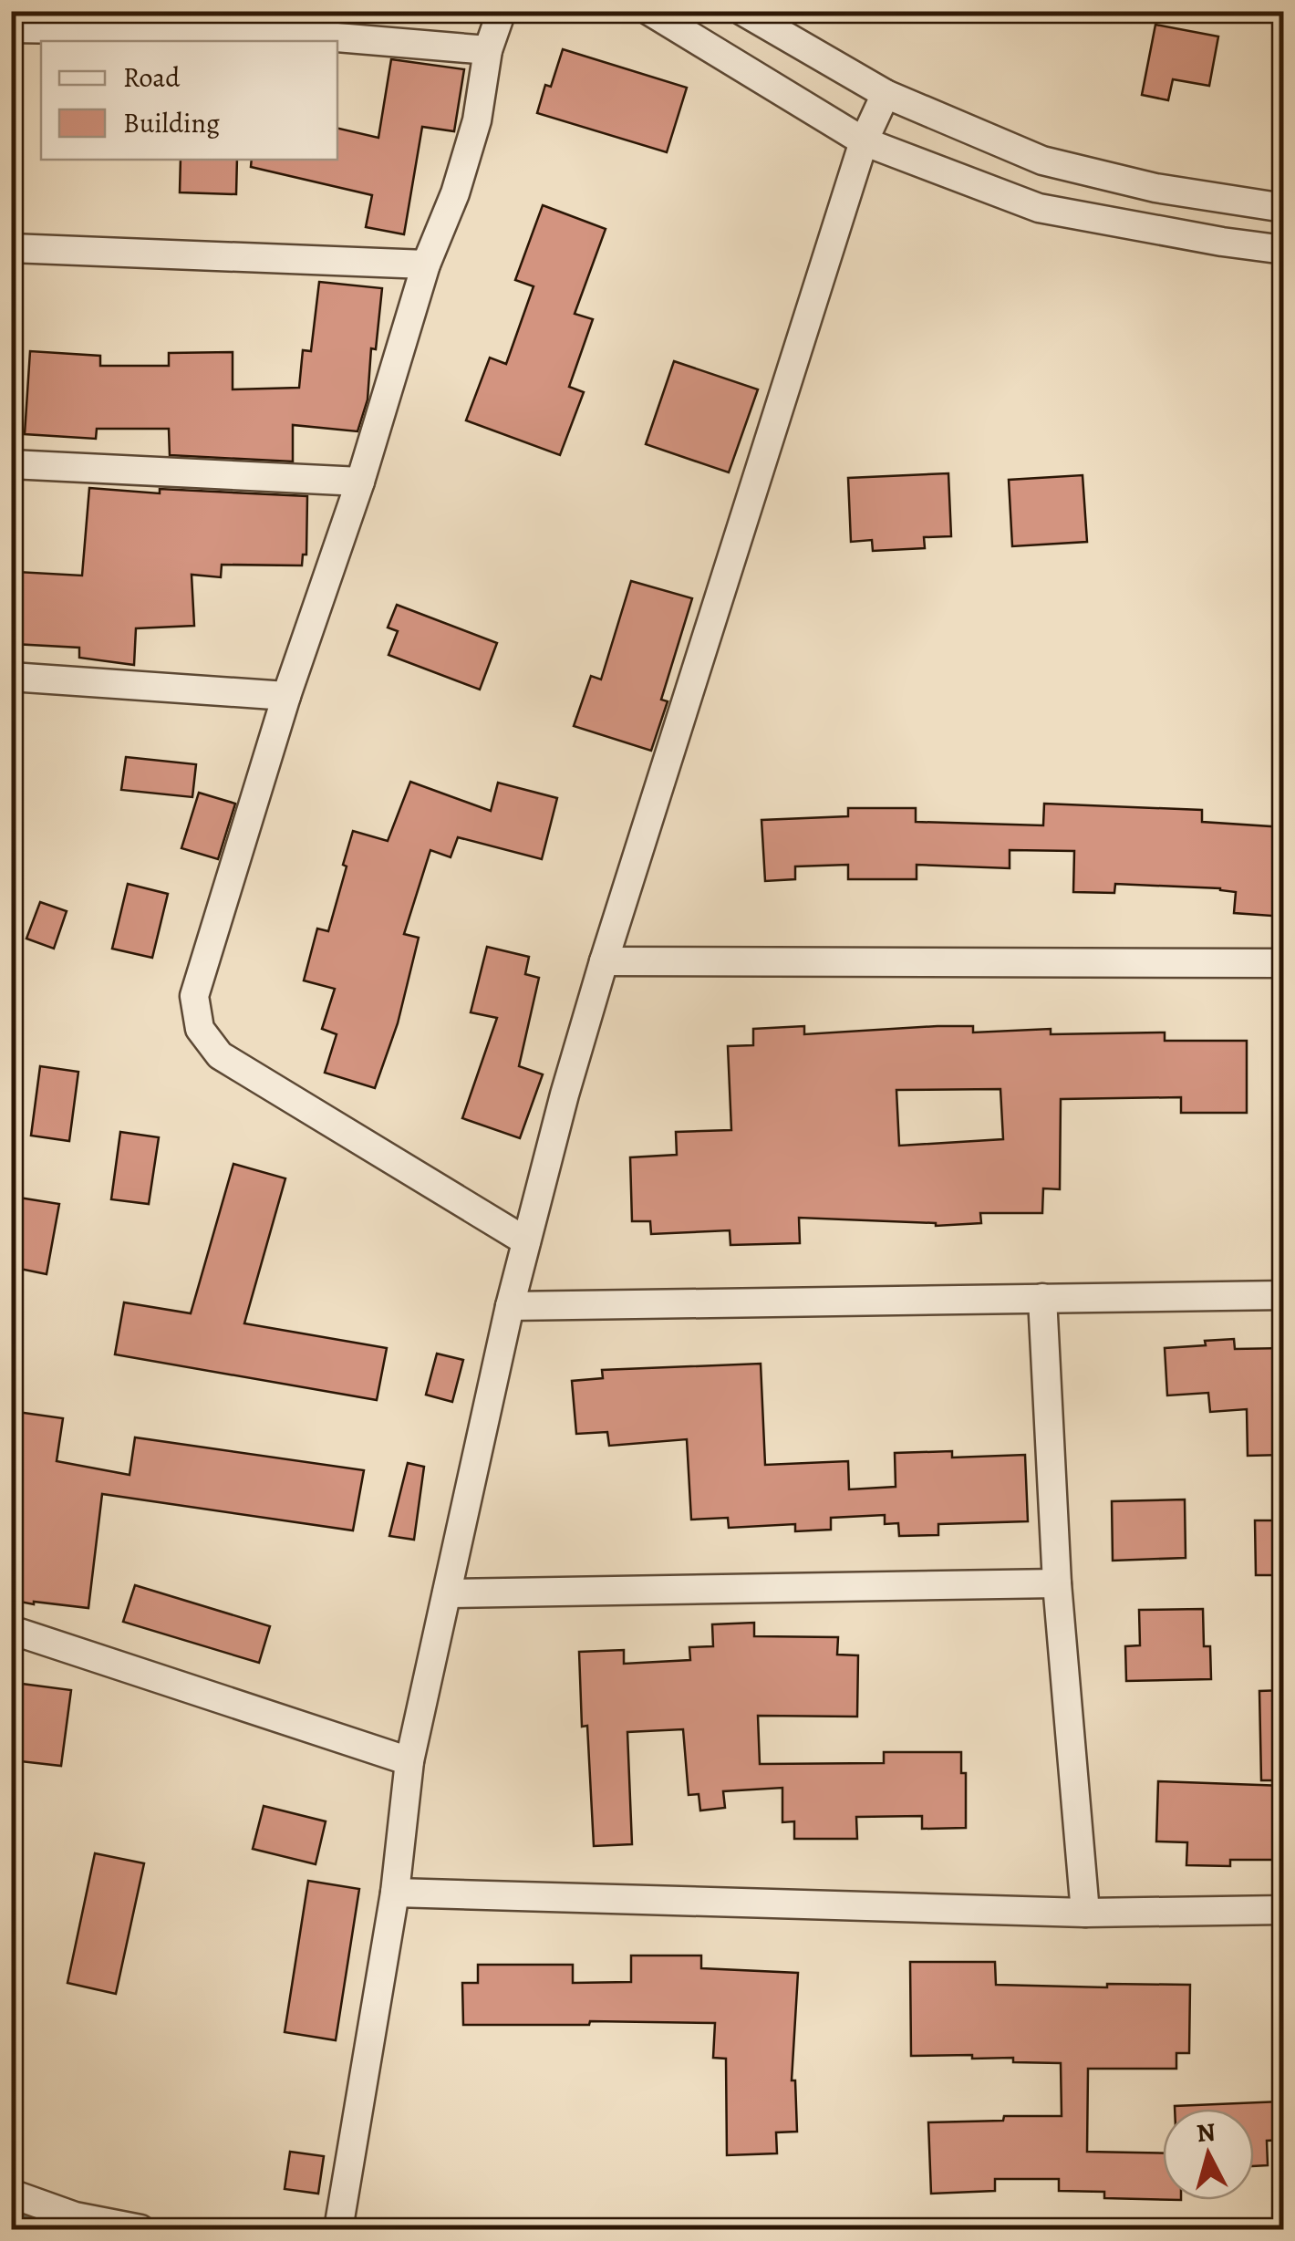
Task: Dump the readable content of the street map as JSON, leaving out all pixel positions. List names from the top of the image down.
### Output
{
  "legend": ["Road", "Building"],
  "north": "top"
}
